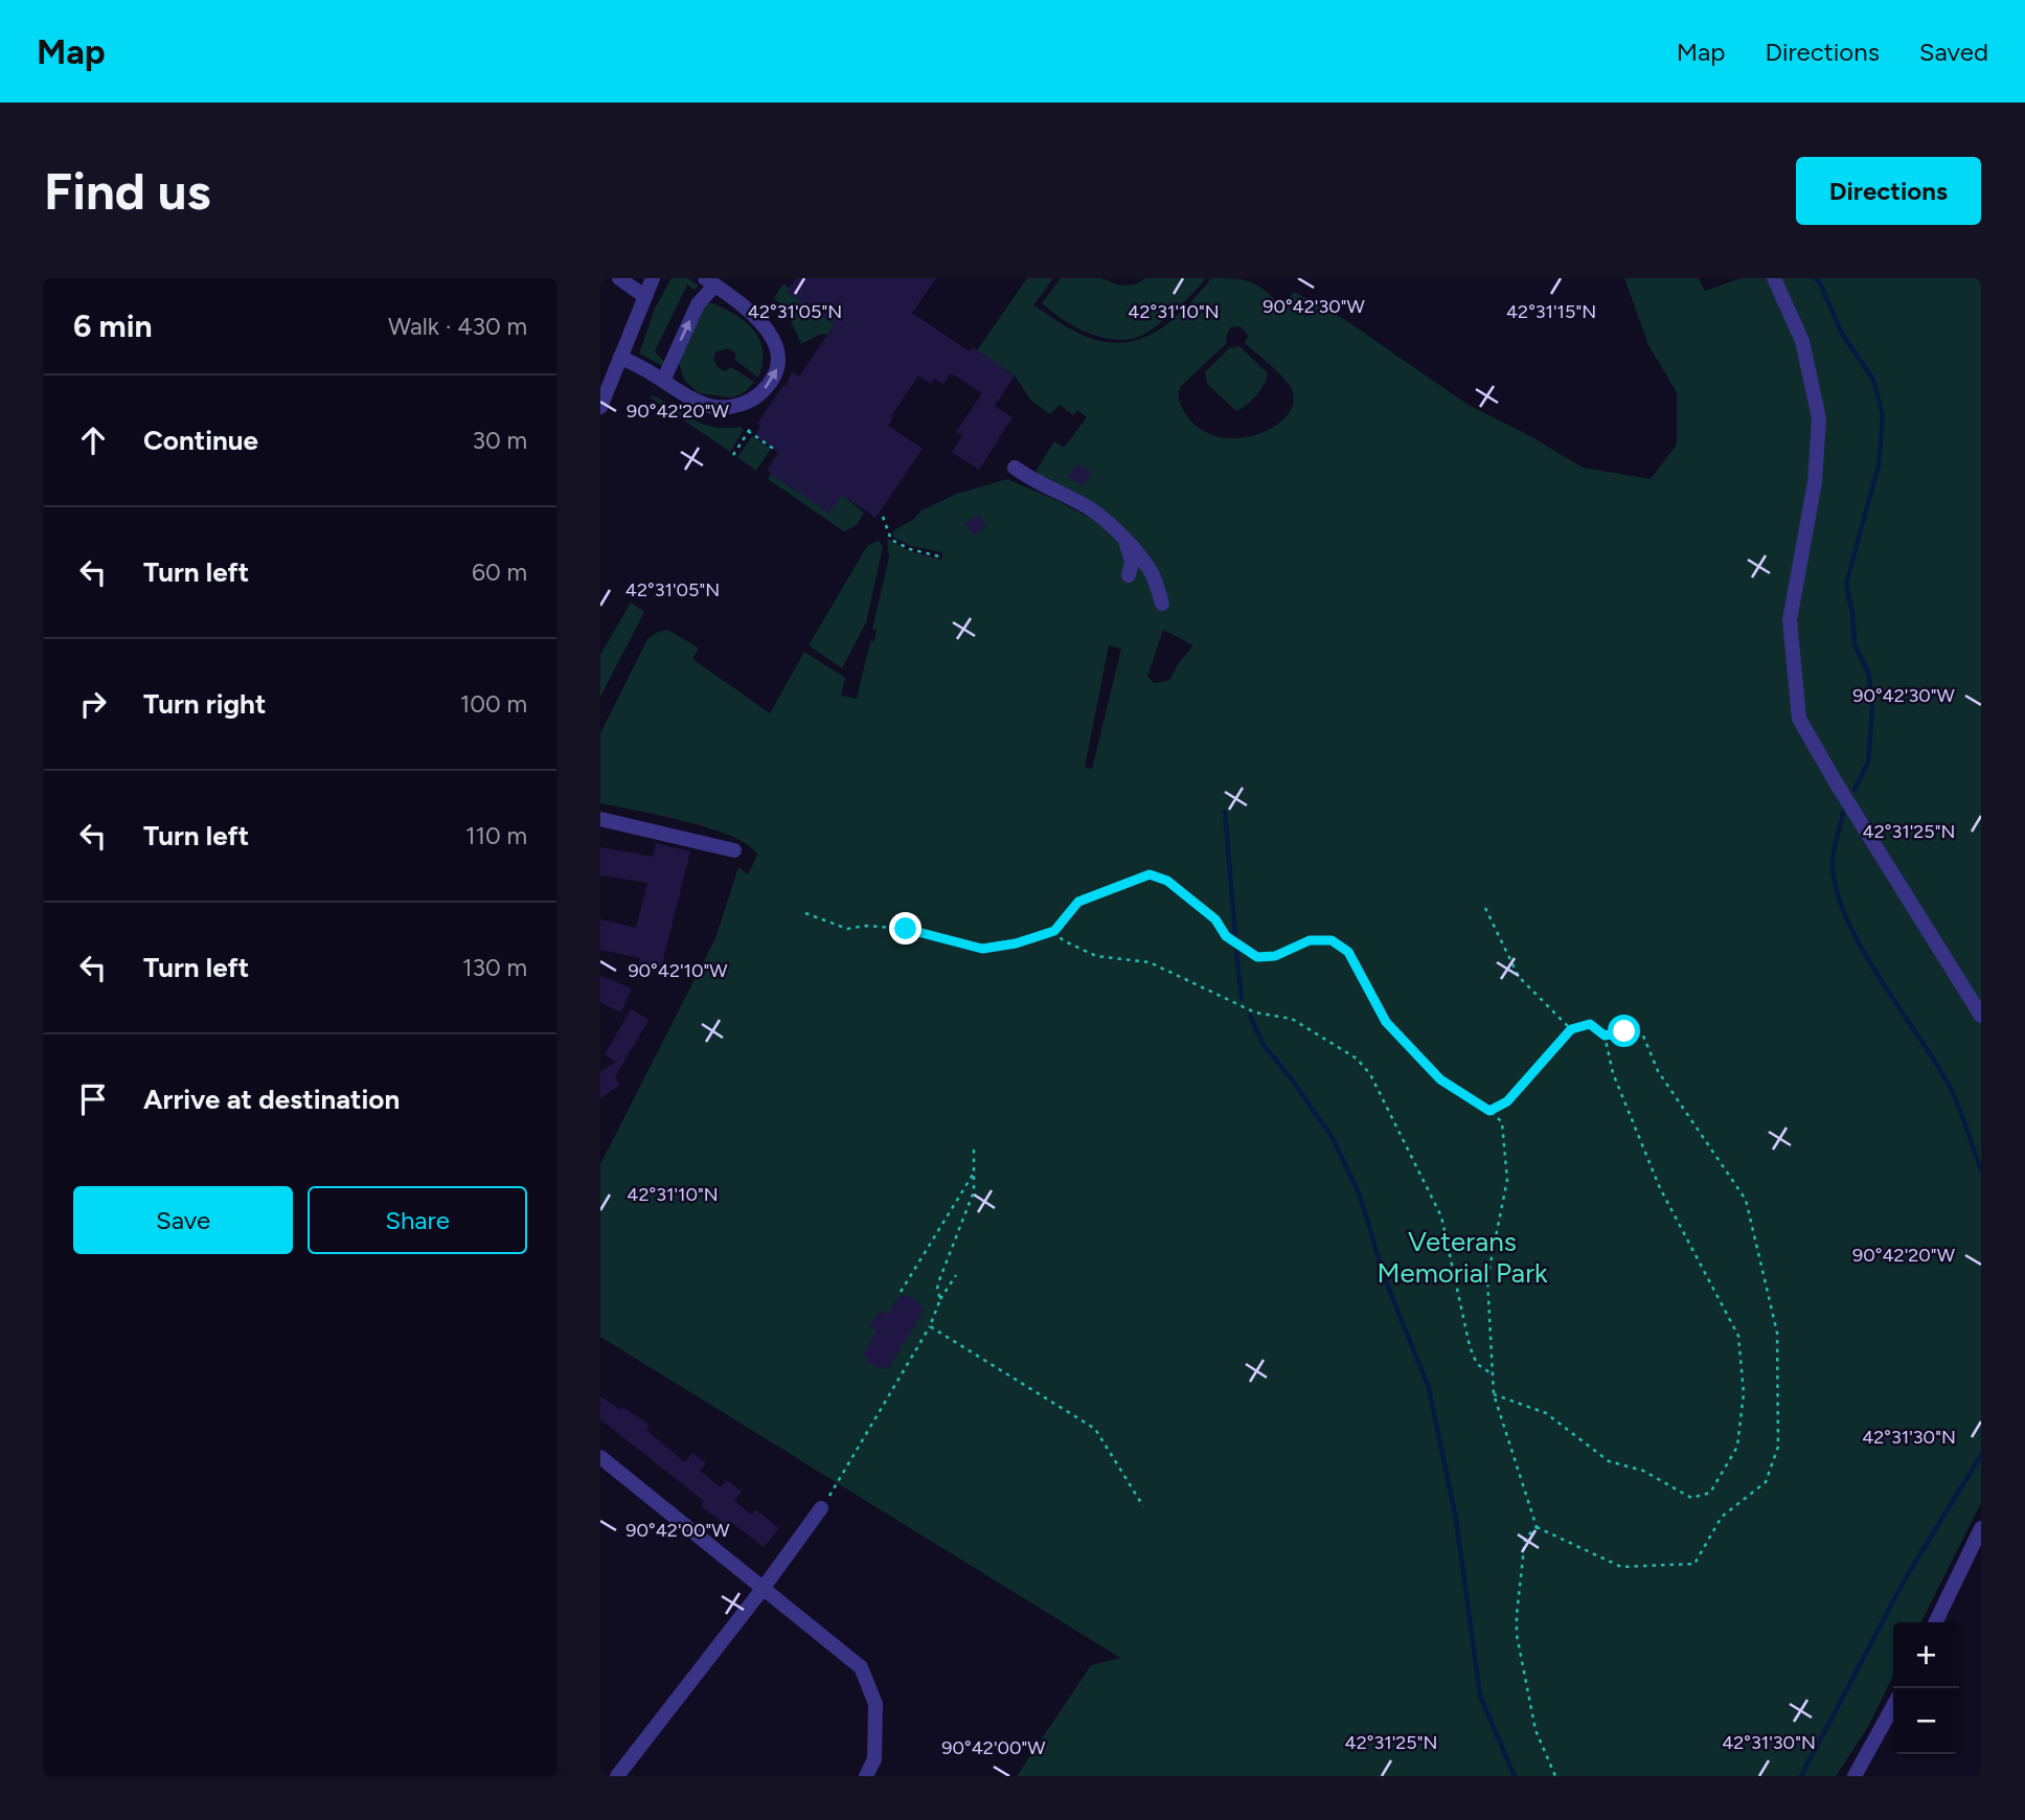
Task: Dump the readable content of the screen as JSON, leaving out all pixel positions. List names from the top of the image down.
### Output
{
  "parks": ["Veterans Memorial Park"],
  "page": {
    "header": "Map",
    "nav": ["Map", "Directions", "Saved"],
    "buttons": [
      "Directions",
      ["Save", "Share"]
    ],
    "title": "Find us",
    "heading": ["6 min", "Walk · 430 m"],
    "list": [
      ["Continue", "30 m"],
      ["Turn left", "60 m"],
      ["Turn right", "100 m"],
      ["Turn left", "110 m"],
      ["Turn left", "130 m"],
      "Arrive at destination"
    ],
    "map_buttons": ["+", "−"]
  },
  "coordinates": [
    "90°42'30\"W",
    "42°31'05\"N",
    "42°31'10\"N",
    "42°31'15\"N",
    "90°42'20\"W",
    "42°31'25\"N",
    "90°42'10\"W",
    "42°31'30\"N",
    "90°42'00\"W"
  ]
}
